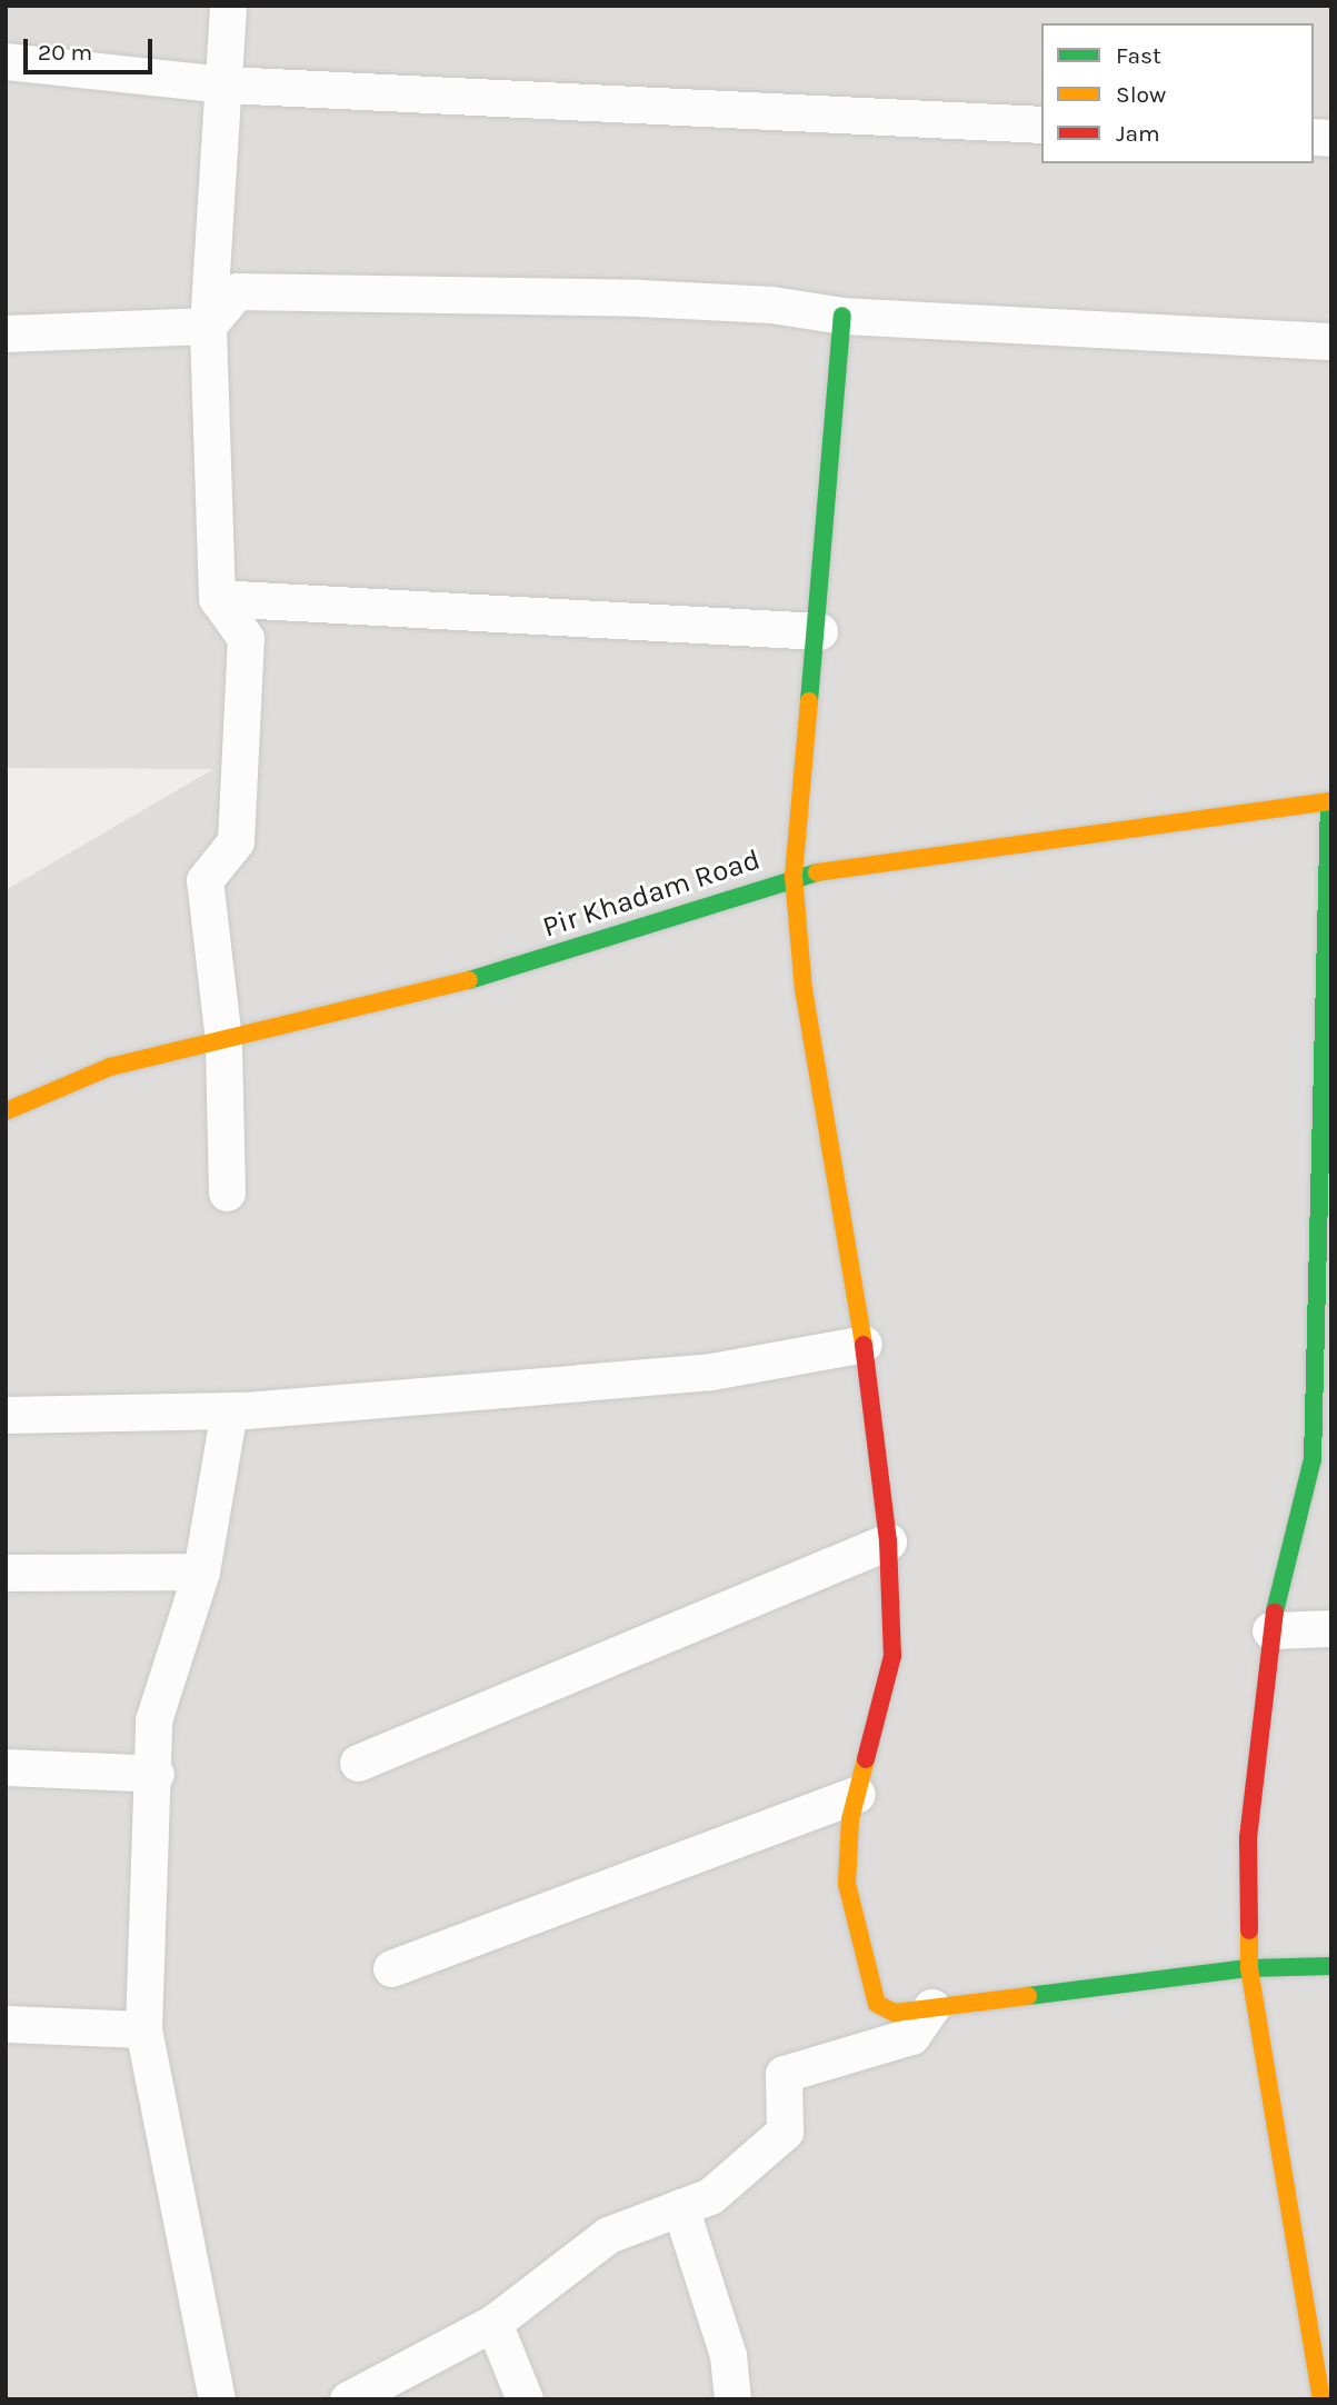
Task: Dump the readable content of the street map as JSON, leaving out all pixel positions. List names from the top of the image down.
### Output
{
  "streets": {
    "street": ["Pir Khadam Road"]
  },
  "legend": ["Fast", "Slow", "Jam"],
  "scale_bar": "20 m"
}
